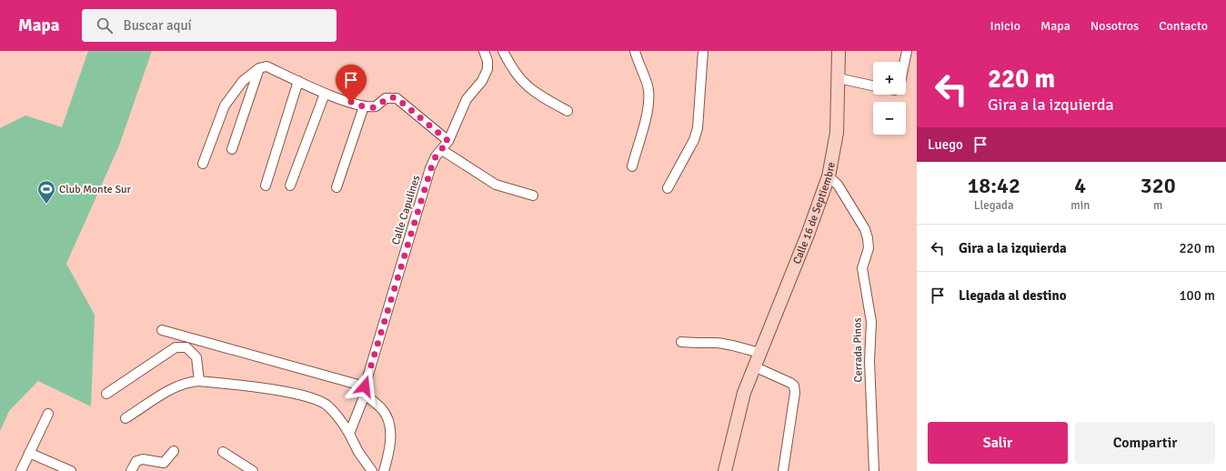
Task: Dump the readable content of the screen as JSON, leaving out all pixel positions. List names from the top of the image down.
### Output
{
  "streets": {
    "main road": ["Calle 16 de Septiembre"],
    "street": ["Calle Capulines", "Cerrada Pinos"]
  },
  "crossings": [
    ["Calle 16 de Septiembre", "Cerrada Pinos"]
  ],
  "places": {
    "sports": ["Club Monte Sur"]
  },
  "page": {
    "header": "Mapa",
    "search": "Buscar aquí",
    "nav": [
      "Inicio",
      "Mapa",
      "Nosotros",
      "Contacto"
    ],
    "turn": ["220 m", "Gira a la izquierda"],
    "map_buttons": ["+", "−"],
    "then": "Luego",
    "eta": [
      "18:42",
      "Llegada",
      "4",
      "min",
      "320",
      "m"
    ],
    "list": [
      {
        "name": "Gira a la izquierda",
        "value": "220 m"
      },
      {
        "name": "Llegada al destino",
        "value": "100 m"
      }
    ],
    "buttons": ["Salir", "Compartir"]
  }
}
